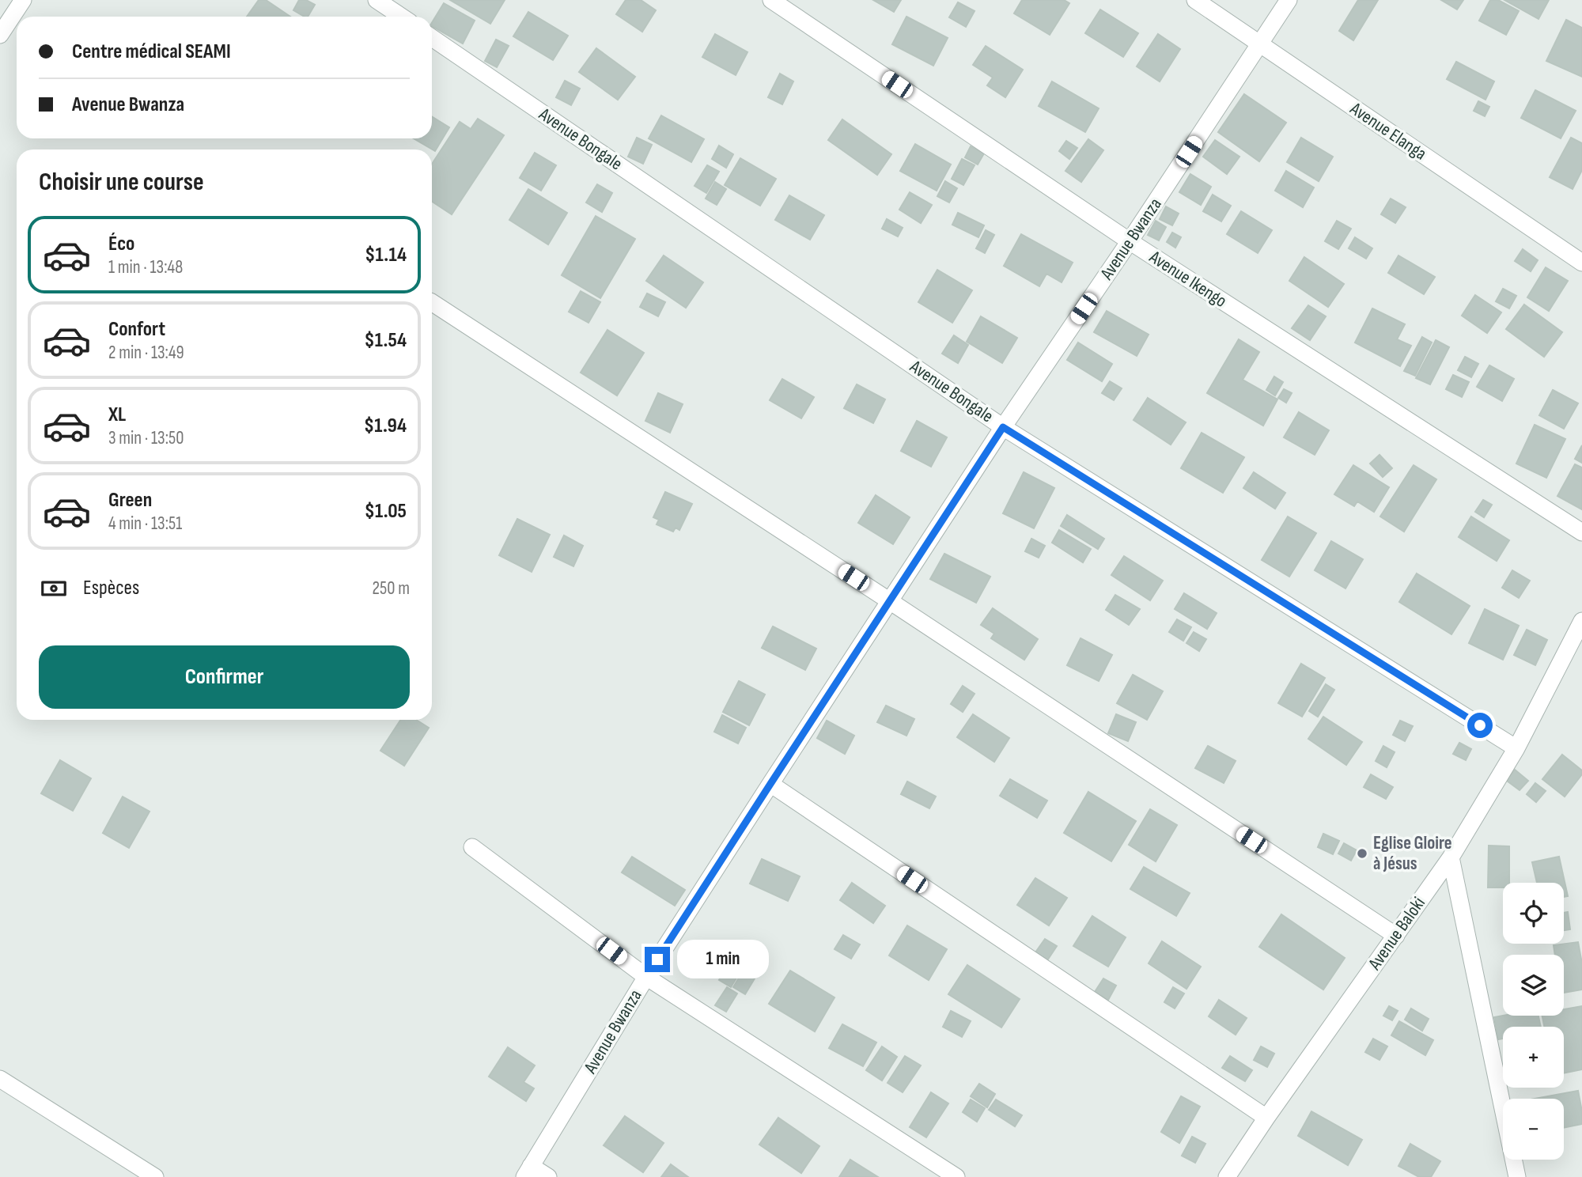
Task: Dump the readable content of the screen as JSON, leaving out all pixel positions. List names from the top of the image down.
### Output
{
  "streets": {
    "street": [
      "Avenue Elanga",
      "Avenue Bongale",
      "Avenue Bwanza",
      "Avenue Ikengo",
      "Avenue Baloki"
    ]
  },
  "crossings": [
    ["Avenue Elanga", "Avenue Bwanza"],
    ["Avenue Bongale", "Avenue Bwanza"],
    ["Avenue Bongale", "Avenue Baloki"],
    ["Avenue Bwanza", "Avenue Ikengo"]
  ],
  "places": ["Eglise Gloire à Jésus"],
  "page": {
    "banner": ["Centre médical SEAMI", "Avenue Bwanza"],
    "heading": "Choisir une course",
    "list": [
      {
        "name": "Éco",
        "note": "1 min · 13:48",
        "value": "$1.14"
      },
      {
        "name": "Confort",
        "note": "2 min · 13:49",
        "value": "$1.54"
      },
      {
        "name": "XL",
        "note": "3 min · 13:50",
        "value": "$1.94"
      },
      {
        "name": "Green",
        "note": "4 min · 13:51",
        "value": "$1.05"
      }
    ],
    "pay": ["Espèces", "250 m"],
    "buttons": "Confirmer",
    "map_buttons": ["+", "−"],
    "bubble": "1 min"
  }
}
